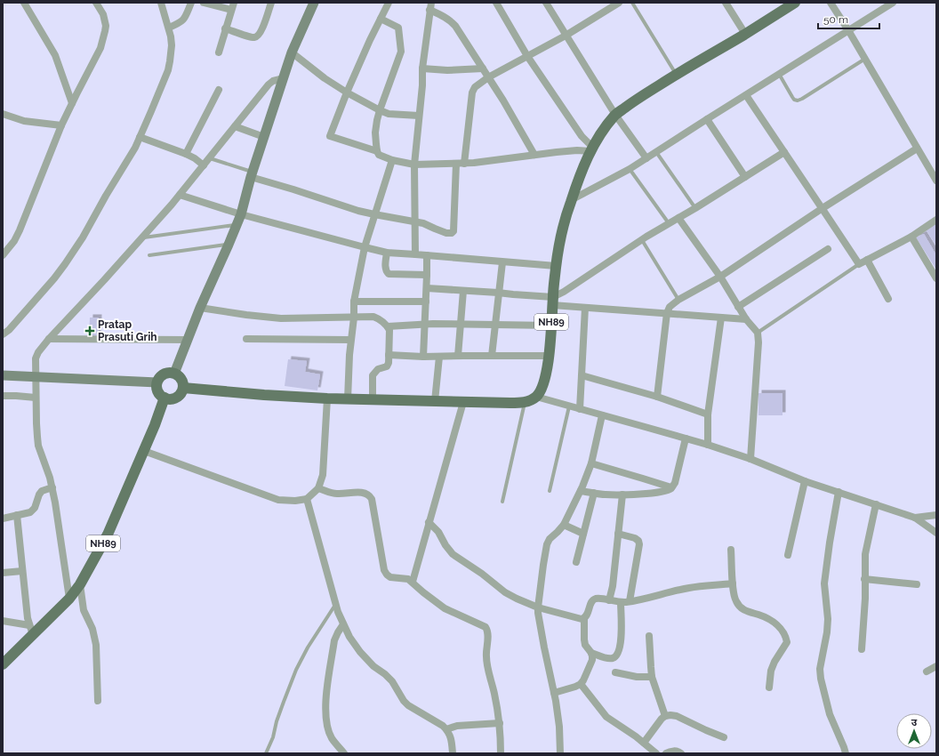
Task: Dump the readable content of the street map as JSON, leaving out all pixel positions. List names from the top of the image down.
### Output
{
  "streets": {
    "main road": ["NH89"]
  },
  "places": {
    "health": ["Pratap Prasuti Grih"]
  },
  "scale_bar": "50 m",
  "north": "top"
}
